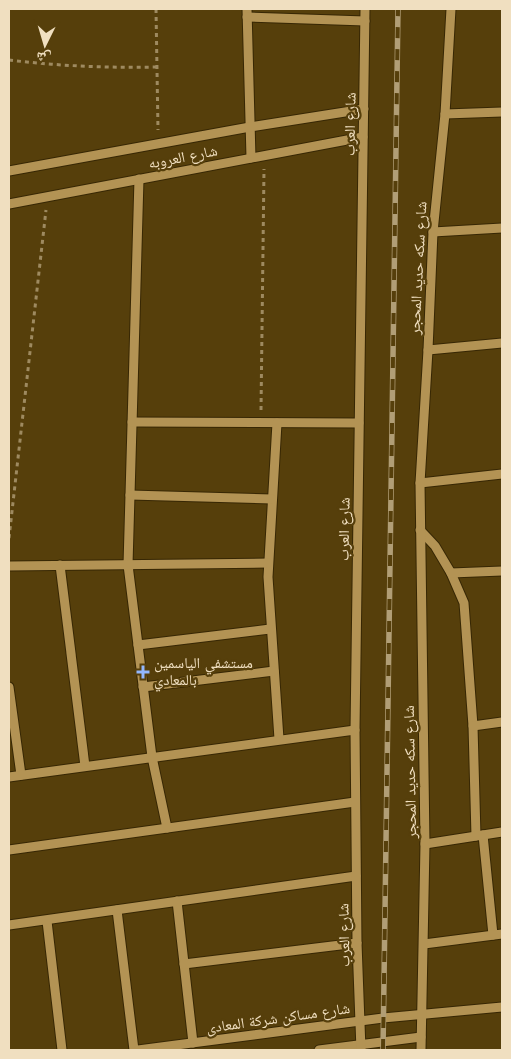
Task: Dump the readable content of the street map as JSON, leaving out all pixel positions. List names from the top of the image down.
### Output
{
  "streets": {
    "street": [
      "شارع العرب",
      "شارع العروبه",
      "شارع سكه حديد المحجر",
      "شارع مساكن شركة المعادى"
    ]
  },
  "crossings": [
    ["شارع العرب", "شارع العروبه"],
    ["شارع العرب", "شارع مساكن شركة المعادى"],
    ["شارع سكه حديد المحجر", "شارع مساكن شركة المعادى"]
  ],
  "places": {
    "health": ["مستشفي الياسمين بالمعادي"]
  },
  "north": "bottom"
}
